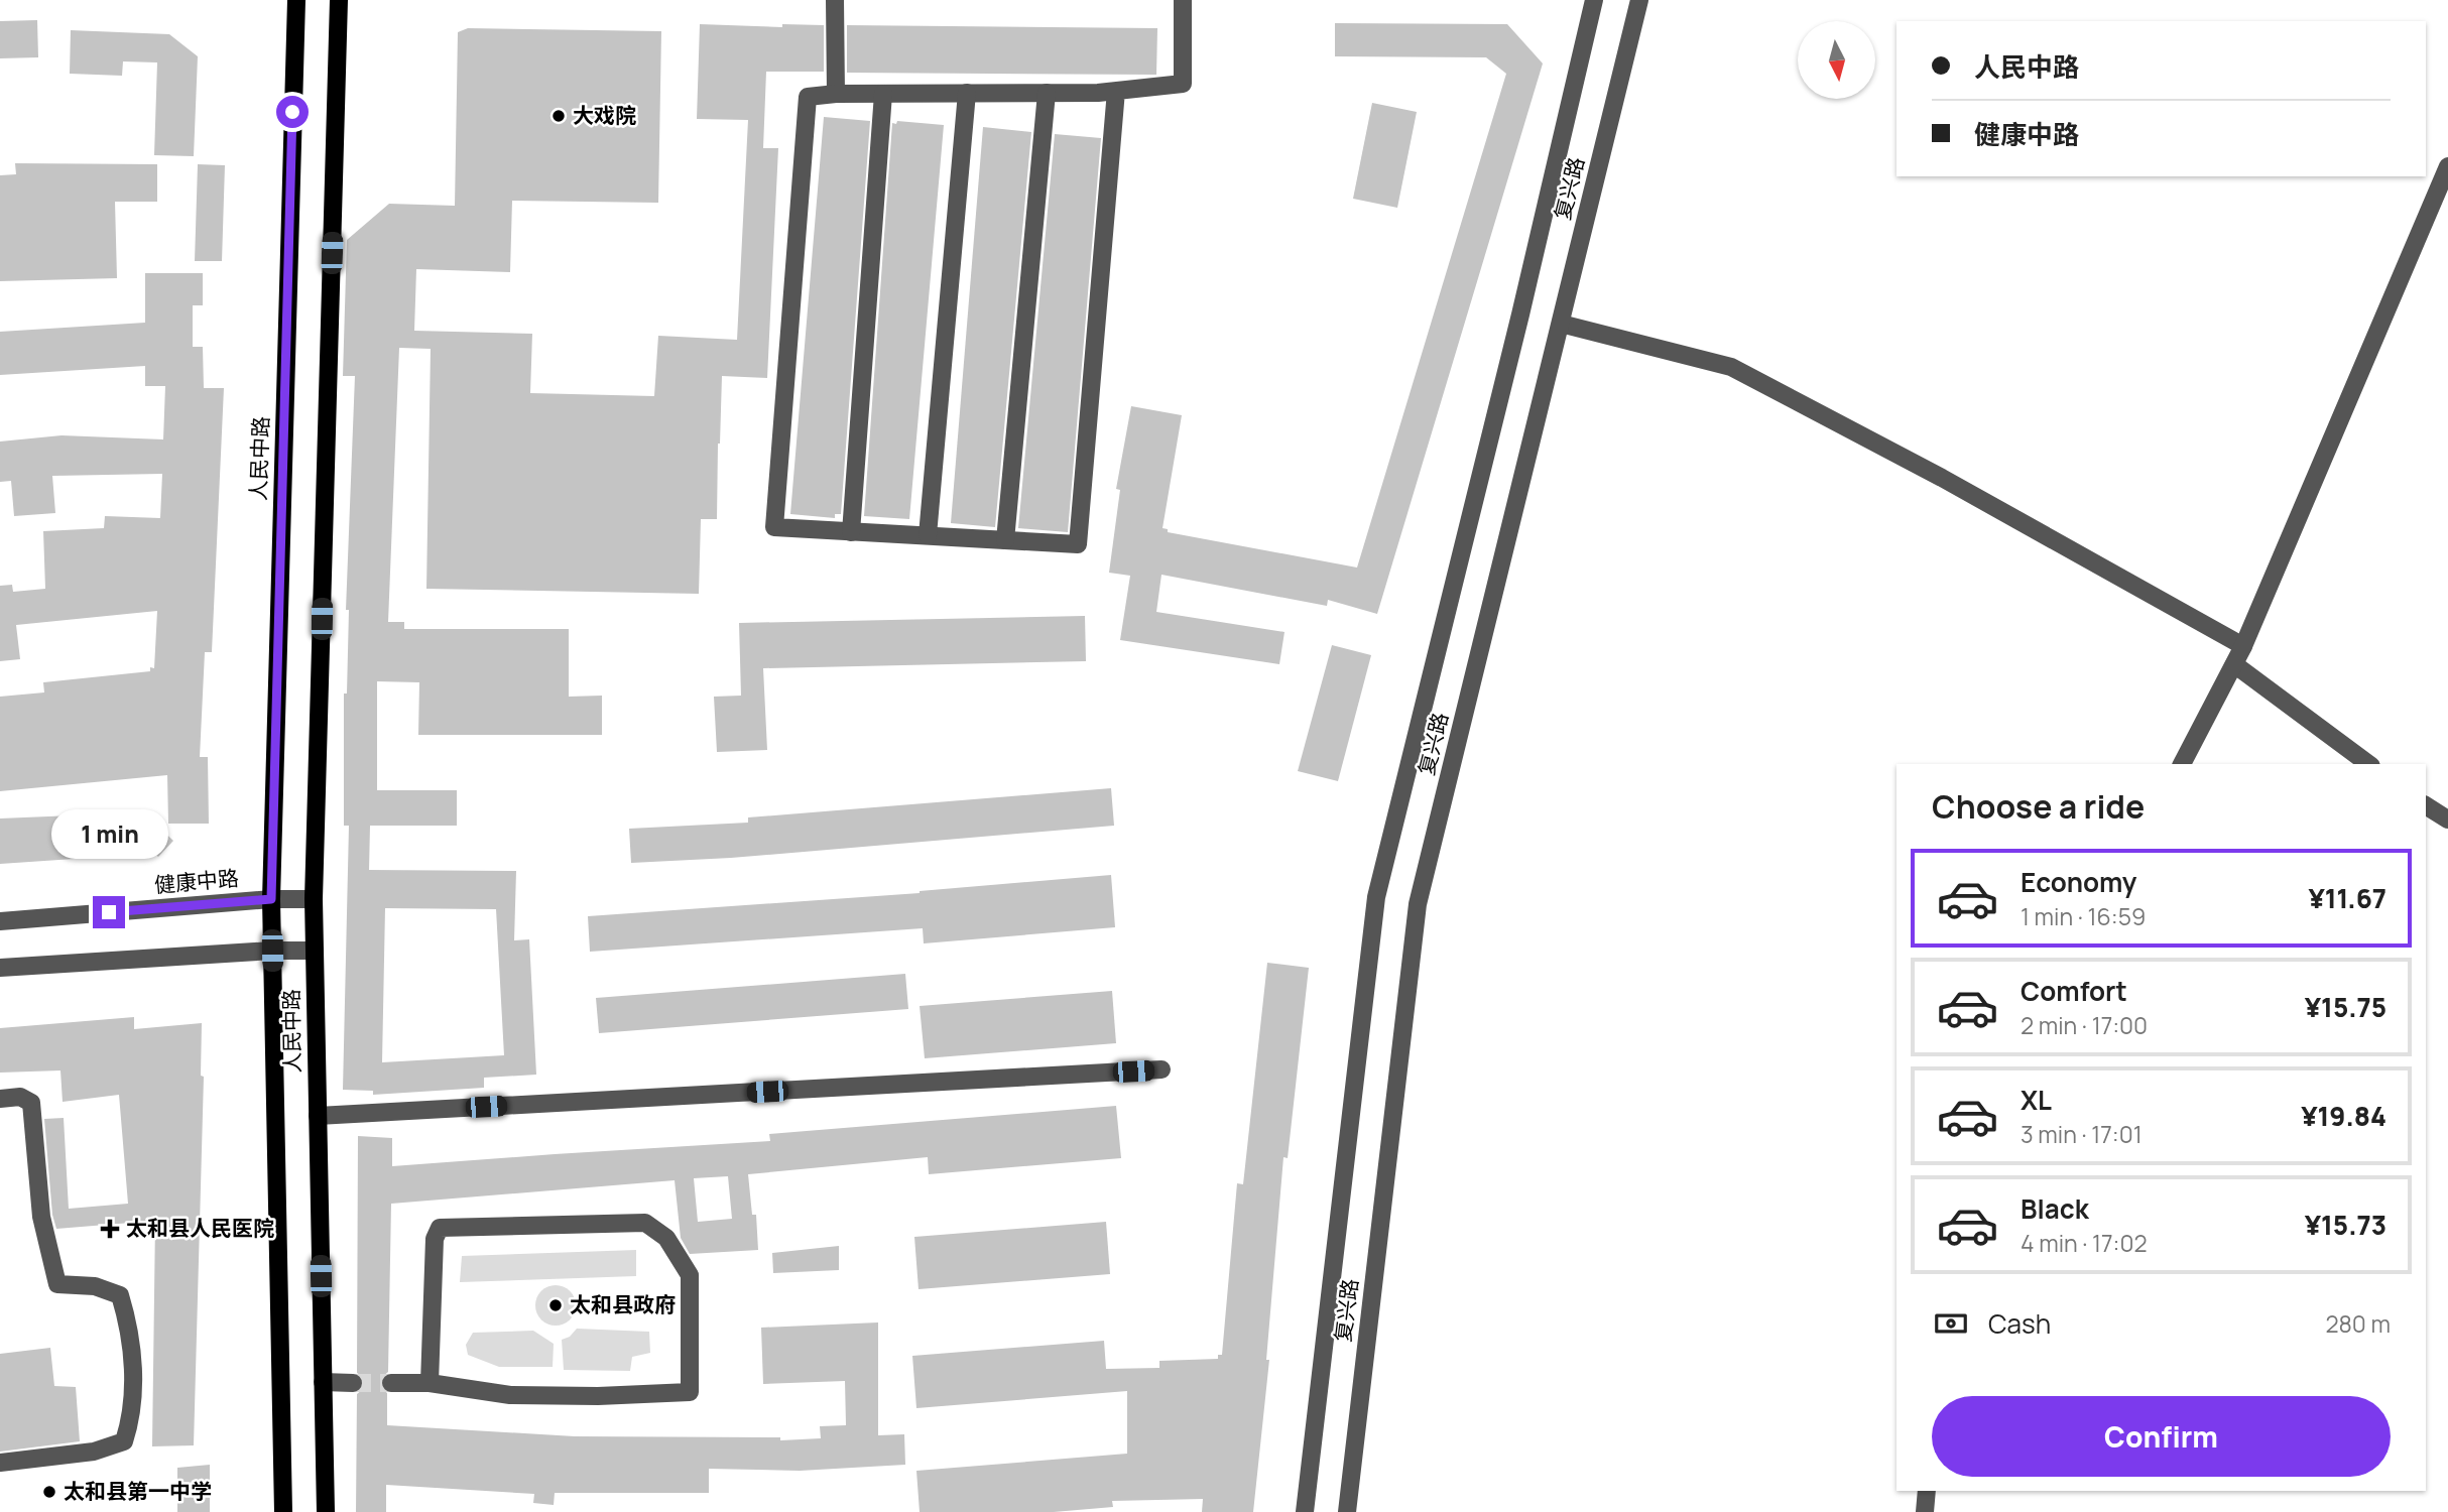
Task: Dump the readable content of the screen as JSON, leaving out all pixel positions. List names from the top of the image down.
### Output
{
  "streets": {
    "main road": ["人民中路"],
    "street": ["复兴路", "健康中路"]
  },
  "crossings": [
    ["人民中路", "健康中路"]
  ],
  "places": {
    "other": ["大戏院", "太和县政府", "太和县第一中学"],
    "health": ["太和县人民医院"]
  },
  "north": "bottom",
  "page": {
    "banner": ["人民中路", "健康中路"],
    "heading": "Choose a ride",
    "bubble": "1 min",
    "list": [
      {
        "name": "Economy",
        "note": "1 min · 16:59",
        "value": "¥11.67"
      },
      {
        "name": "Comfort",
        "note": "2 min · 17:00",
        "value": "¥15.75"
      },
      {
        "name": "XL",
        "note": "3 min · 17:01",
        "value": "¥19.84"
      },
      {
        "name": "Black",
        "note": "4 min · 17:02",
        "value": "¥15.73"
      }
    ],
    "pay": ["Cash", "280 m"],
    "buttons": "Confirm"
  }
}
